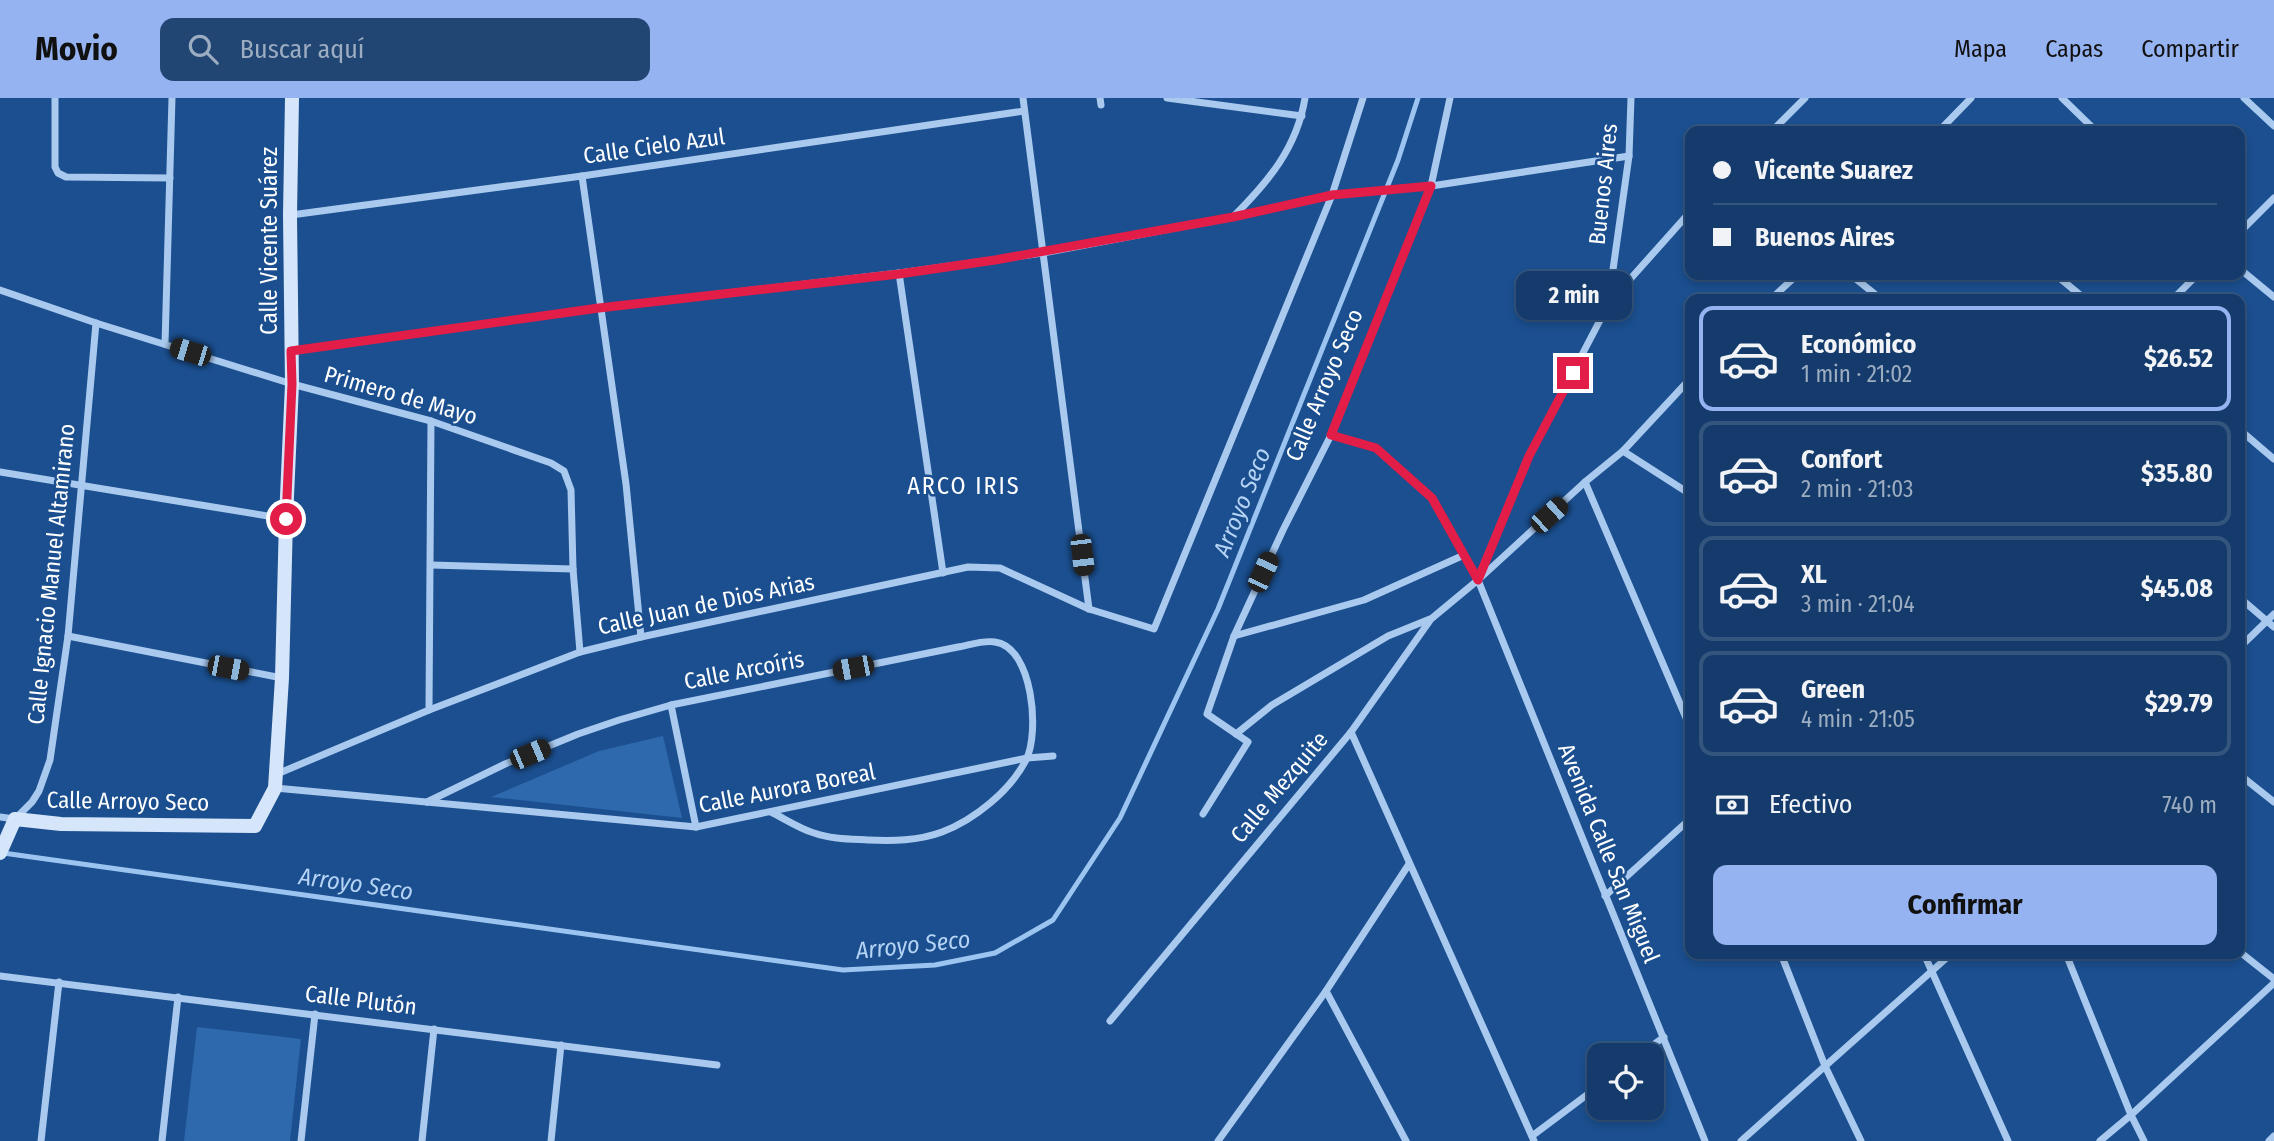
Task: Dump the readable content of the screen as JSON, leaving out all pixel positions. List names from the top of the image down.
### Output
{
  "streets": {
    "street": [
      "Calle Cielo Azul",
      "Buenos Aires",
      "Calle Vicente Suárez",
      "Calle Arroyo Seco",
      "Primero de Mayo",
      "Calle Ignacio Manuel Altamirano",
      "Calle Juan de Dios Arias",
      "Calle Arcoíris",
      "Calle Mezquite",
      "Calle Aurora Boreal",
      "Avenida Calle San Miguel",
      "Calle Plutón"
    ]
  },
  "crossings": [
    ["Calle Cielo Azul", "Calle Vicente Suárez"],
    ["Buenos Aires", "Calle Mezquite"],
    ["Buenos Aires", "Avenida Calle San Miguel"],
    ["Calle Vicente Suárez", "Calle Arroyo Seco"],
    ["Calle Vicente Suárez", "Primero de Mayo"],
    ["Calle Vicente Suárez", "Calle Juan de Dios Arias"],
    ["Calle Vicente Suárez", "Calle Aurora Boreal"],
    ["Calle Arroyo Seco", "Calle Ignacio Manuel Altamirano"],
    ["Calle Arroyo Seco", "Calle Juan de Dios Arias"],
    ["Calle Arroyo Seco", "Calle Aurora Boreal"],
    ["Calle Arroyo Seco", "Avenida Calle San Miguel"],
    ["Primero de Mayo", "Calle Ignacio Manuel Altamirano"],
    ["Calle Juan de Dios Arias", "Calle Aurora Boreal"],
    ["Calle Arcoíris", "Calle Aurora Boreal"],
    ["Calle Mezquite", "Avenida Calle San Miguel"]
  ],
  "districts": ["ARCO IRIS"],
  "water": ["Arroyo Seco"],
  "page": {
    "header": "Movio",
    "search": "Buscar aquí",
    "nav": ["Mapa", "Capas", "Compartir"],
    "banner": ["Vicente Suarez", "Buenos Aires"],
    "bubble": "2 min",
    "list": [
      {
        "name": "Económico",
        "note": "1 min · 21:02",
        "value": "$26.52"
      },
      {
        "name": "Confort",
        "note": "2 min · 21:03",
        "value": "$35.80"
      },
      {
        "name": "XL",
        "note": "3 min · 21:04",
        "value": "$45.08"
      },
      {
        "name": "Green",
        "note": "4 min · 21:05",
        "value": "$29.79"
      }
    ],
    "pay": ["Efectivo", "740 m"],
    "buttons": "Confirmar"
  }
}
